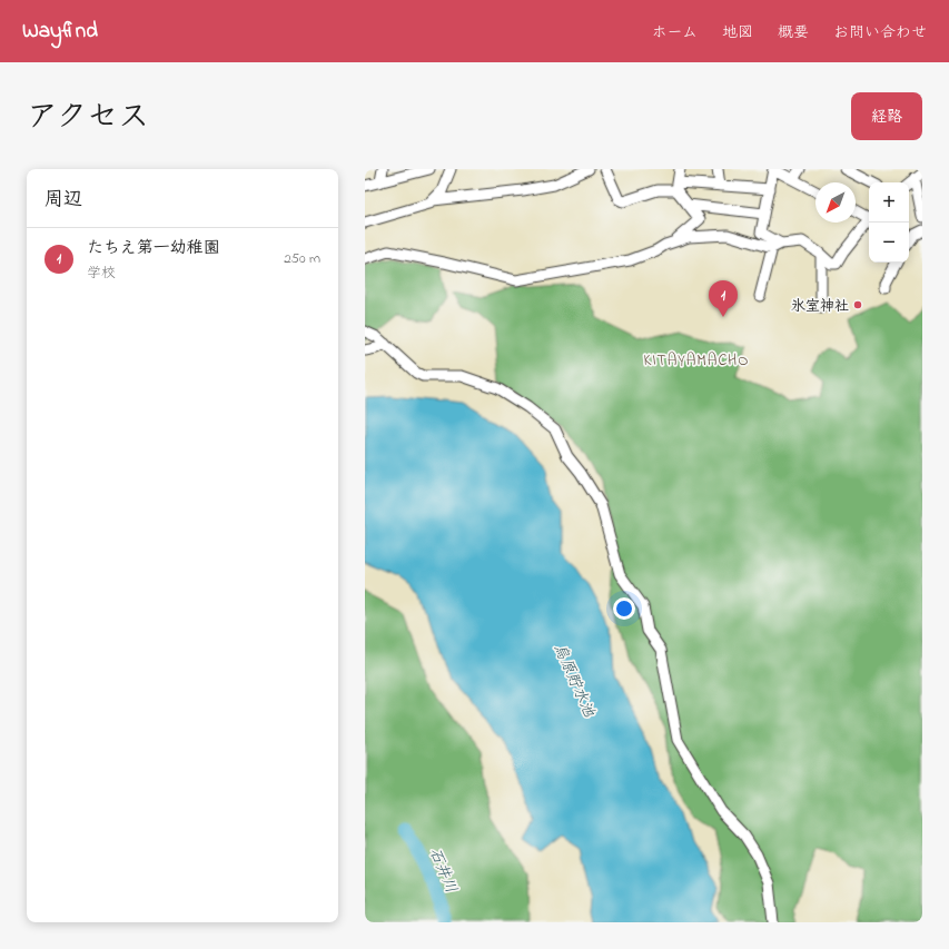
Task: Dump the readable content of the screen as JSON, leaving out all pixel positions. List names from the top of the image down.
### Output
{
  "districts": ["KITAYAMACHO"],
  "water": ["烏原貯水池", "石井川"],
  "places": ["氷室神社"],
  "north": "bottom left",
  "page": {
    "header": "Wayfind",
    "nav": [
      "ホーム",
      "地図",
      "概要",
      "お問い合わせ"
    ],
    "title": "アクセス",
    "buttons": "経路",
    "heading": "周辺",
    "map_buttons": ["+", "−"],
    "list": [
      {
        "mark": "1",
        "name": "たちえ第一幼稚園",
        "note": "学校",
        "value": "250 m"
      }
    ],
    "pins": "1"
  }
}
